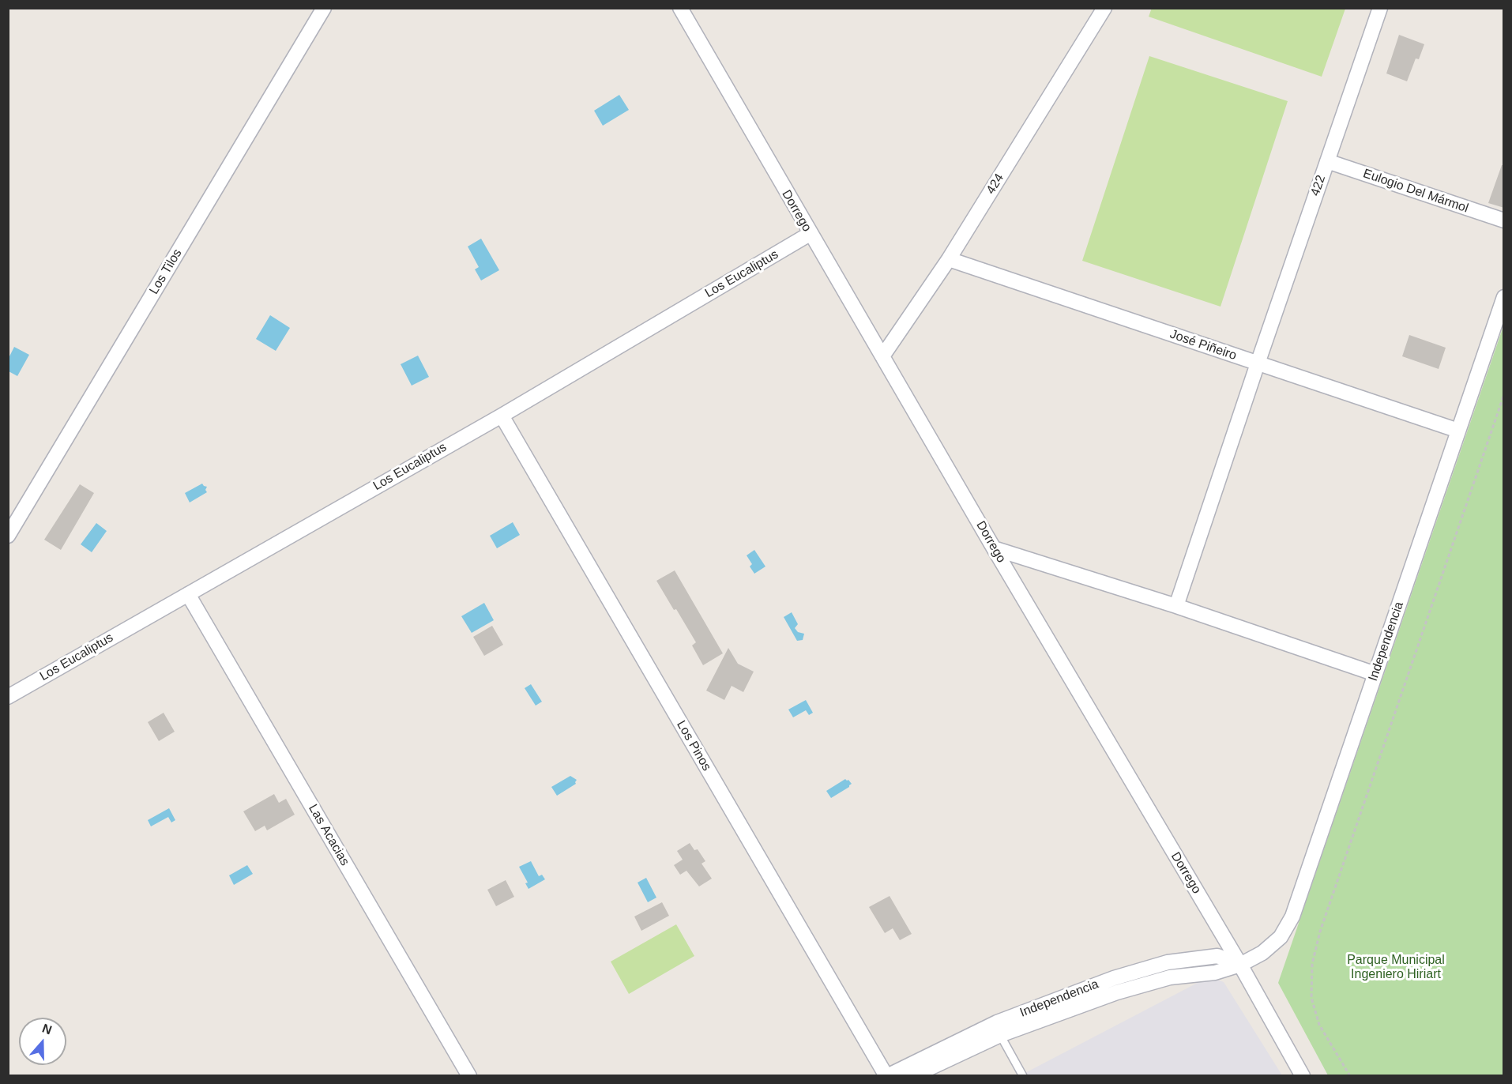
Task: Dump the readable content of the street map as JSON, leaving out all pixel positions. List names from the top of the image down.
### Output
{
  "streets": {
    "street": [
      "424",
      "422",
      "Eulogio Del Mármol",
      "Dorrego",
      "Los Tilos",
      "Los Eucaliptus",
      "José Piñeiro",
      "Independencia",
      "Los Pinos",
      "Las Acacias"
    ]
  },
  "crossings": [
    ["424", "Dorrego"],
    ["424", "José Piñeiro"],
    ["422", "Eulogio Del Mármol"],
    ["422", "José Piñeiro"],
    ["Dorrego", "Los Eucaliptus"],
    ["Dorrego", "Independencia"],
    ["Los Eucaliptus", "Los Pinos"],
    ["Los Eucaliptus", "Las Acacias"],
    ["José Piñeiro", "Independencia"],
    ["Independencia", "Los Pinos"]
  ],
  "parks": ["Parque Municipal Ingeniero Hiriart"],
  "north": "top"
}
